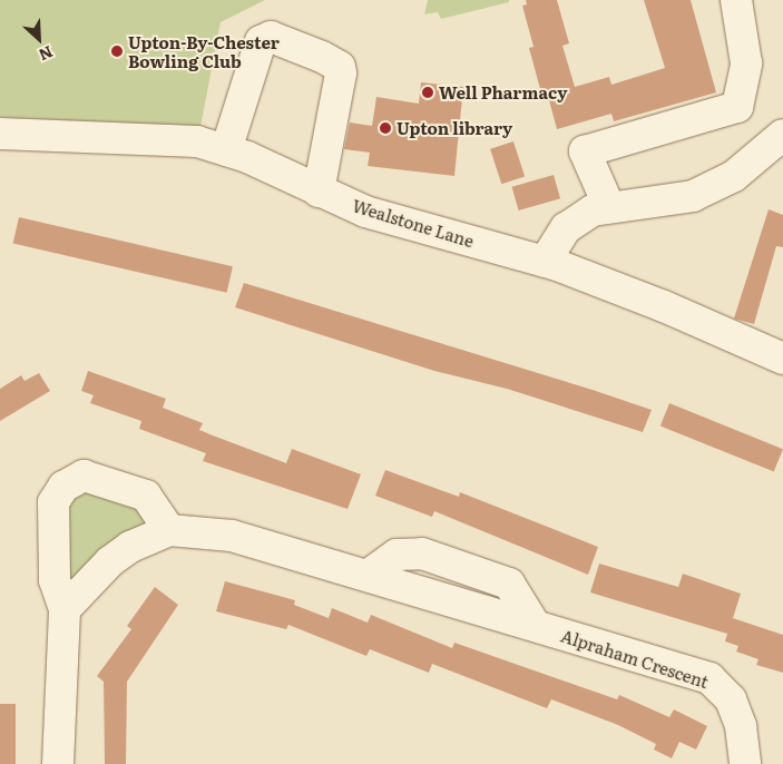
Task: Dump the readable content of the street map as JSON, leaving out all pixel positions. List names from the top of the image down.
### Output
{
  "streets": {
    "street": ["Wealstone Lane", "Alpraham Crescent"]
  },
  "places": ["Upton-By-Chester Bowling Club", "Well Pharmacy", "Upton library"],
  "north": "bottom right"
}
